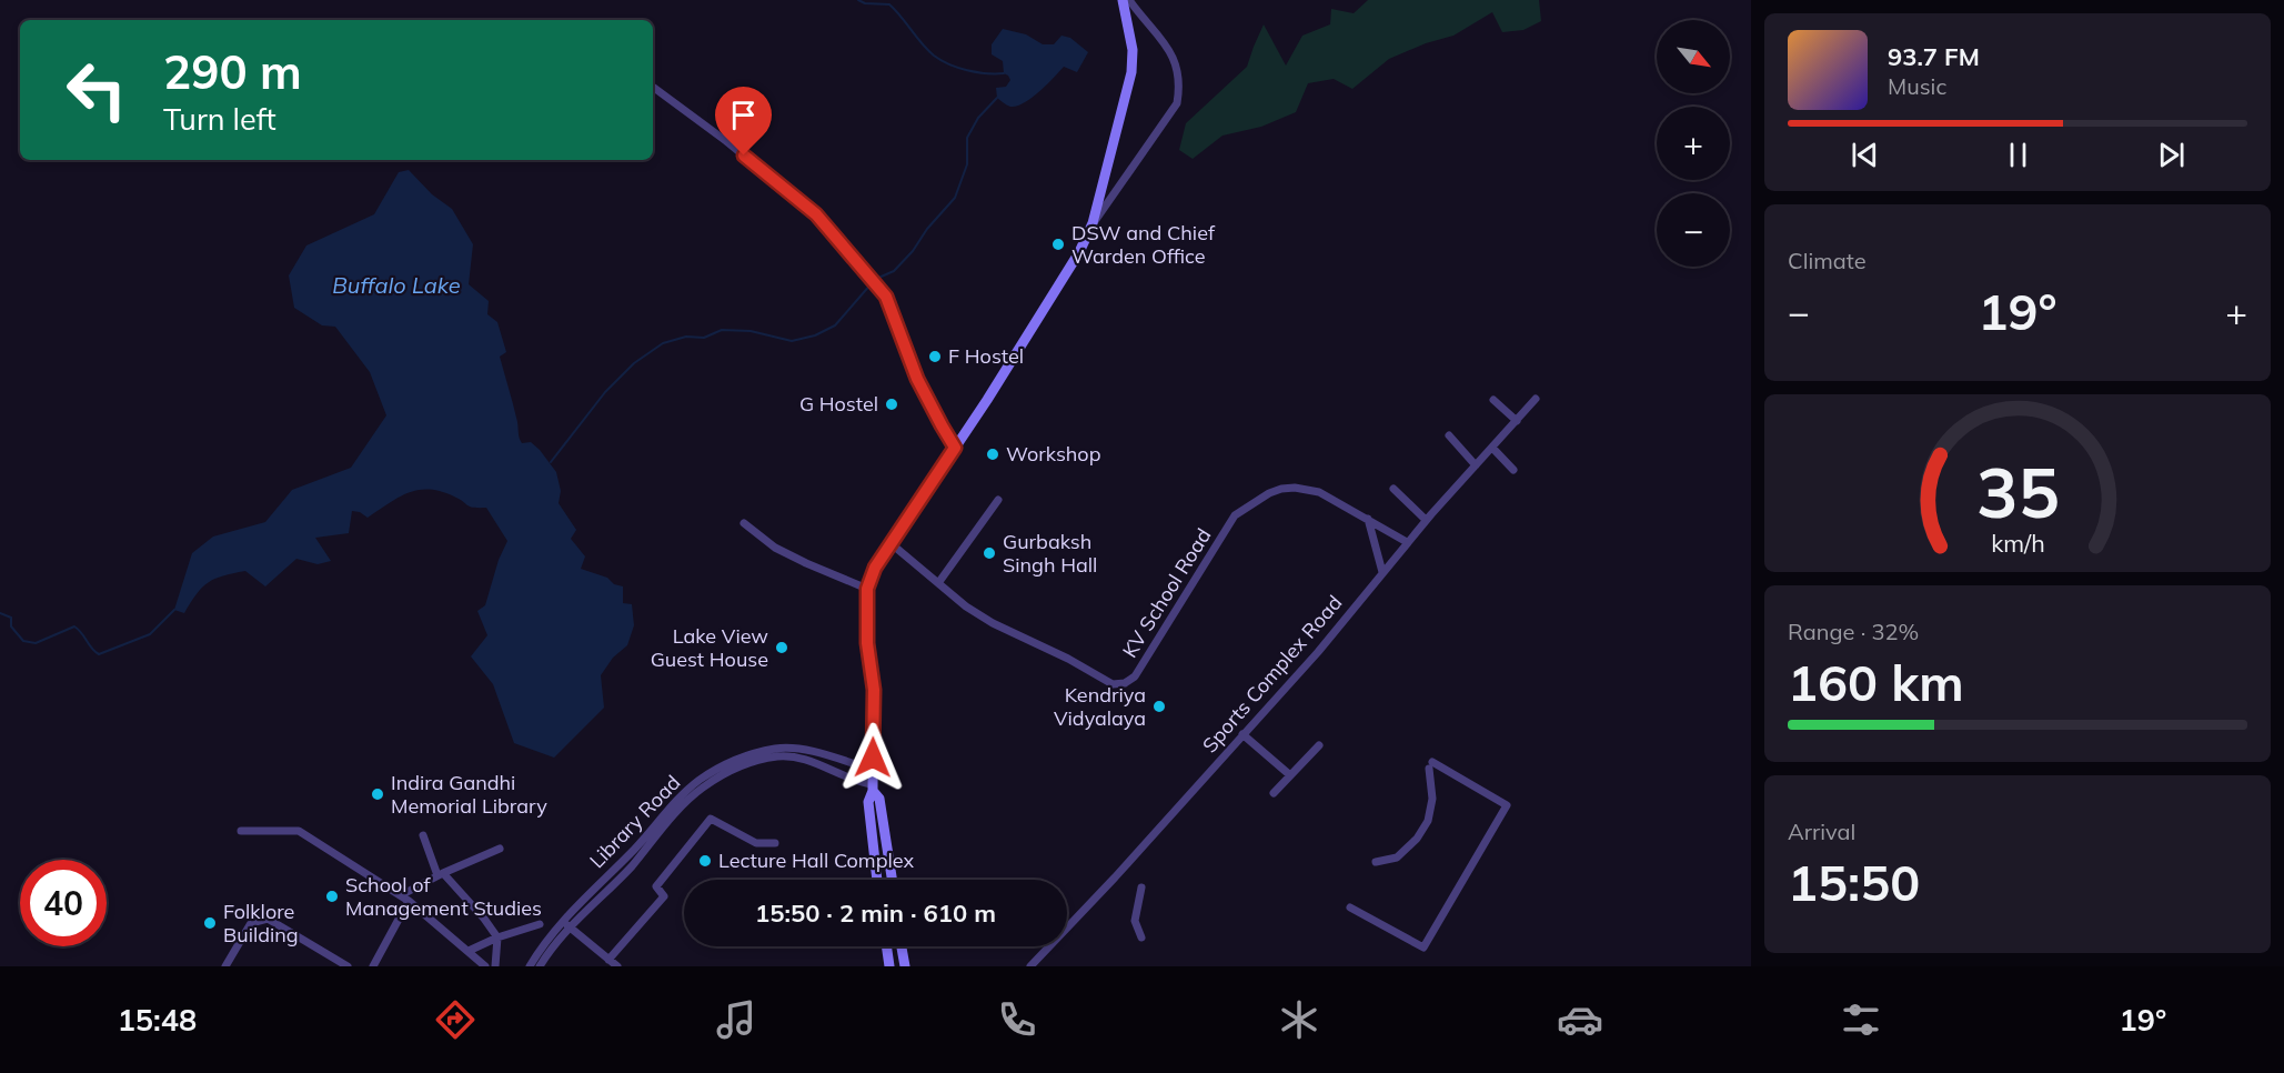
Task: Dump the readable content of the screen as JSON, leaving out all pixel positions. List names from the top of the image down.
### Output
{
  "streets": {
    "street": ["KV School Road", "Sports Complex Road", "Library Road"]
  },
  "crossings": [
    ["KV School Road", "Sports Complex Road"]
  ],
  "water": ["Buffalo Lake"],
  "places": [
    "DSW and Chief Warden Office",
    "F Hostel",
    "G Hostel",
    "Workshop",
    "Gurbaksh Singh Hall",
    "Lake View Guest House",
    "Kendriya Vidyalaya",
    "Indira Gandhi Memorial Library",
    "Lecture Hall Complex",
    "School of Management Studies",
    "Folklore Building"
  ],
  "north": "bottom right",
  "page": {
    "map_buttons": ["+", "−"],
    "turn": ["290 m", "Turn left"],
    "song": ["93.7 FM", "Music"],
    "tile": [
      "Climate",
      ["Range · 32%", "160 km"],
      ["Arrival", "15:50"]
    ],
    "heat": ["−", "19°", "+"],
    "limit": "40",
    "trip": "15:50 · 2 min · 610 m",
    "tabs": ["15:48", "19°"],
    "gauge": ["35", "km/h"]
  }
}
